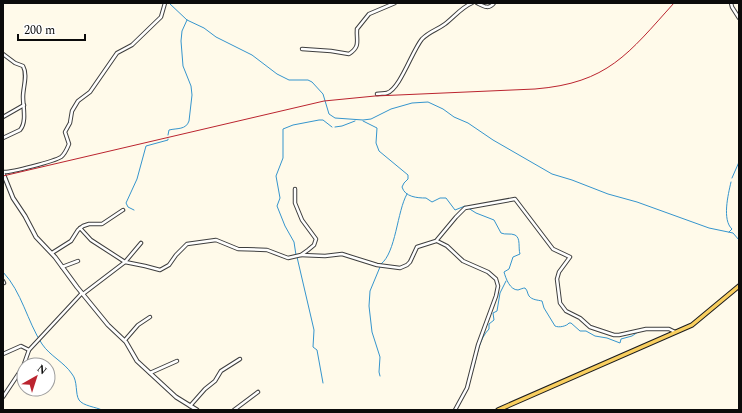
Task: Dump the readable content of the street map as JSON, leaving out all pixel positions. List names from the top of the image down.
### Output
{
  "scale_bar": "200 m",
  "north": "top right"
}
